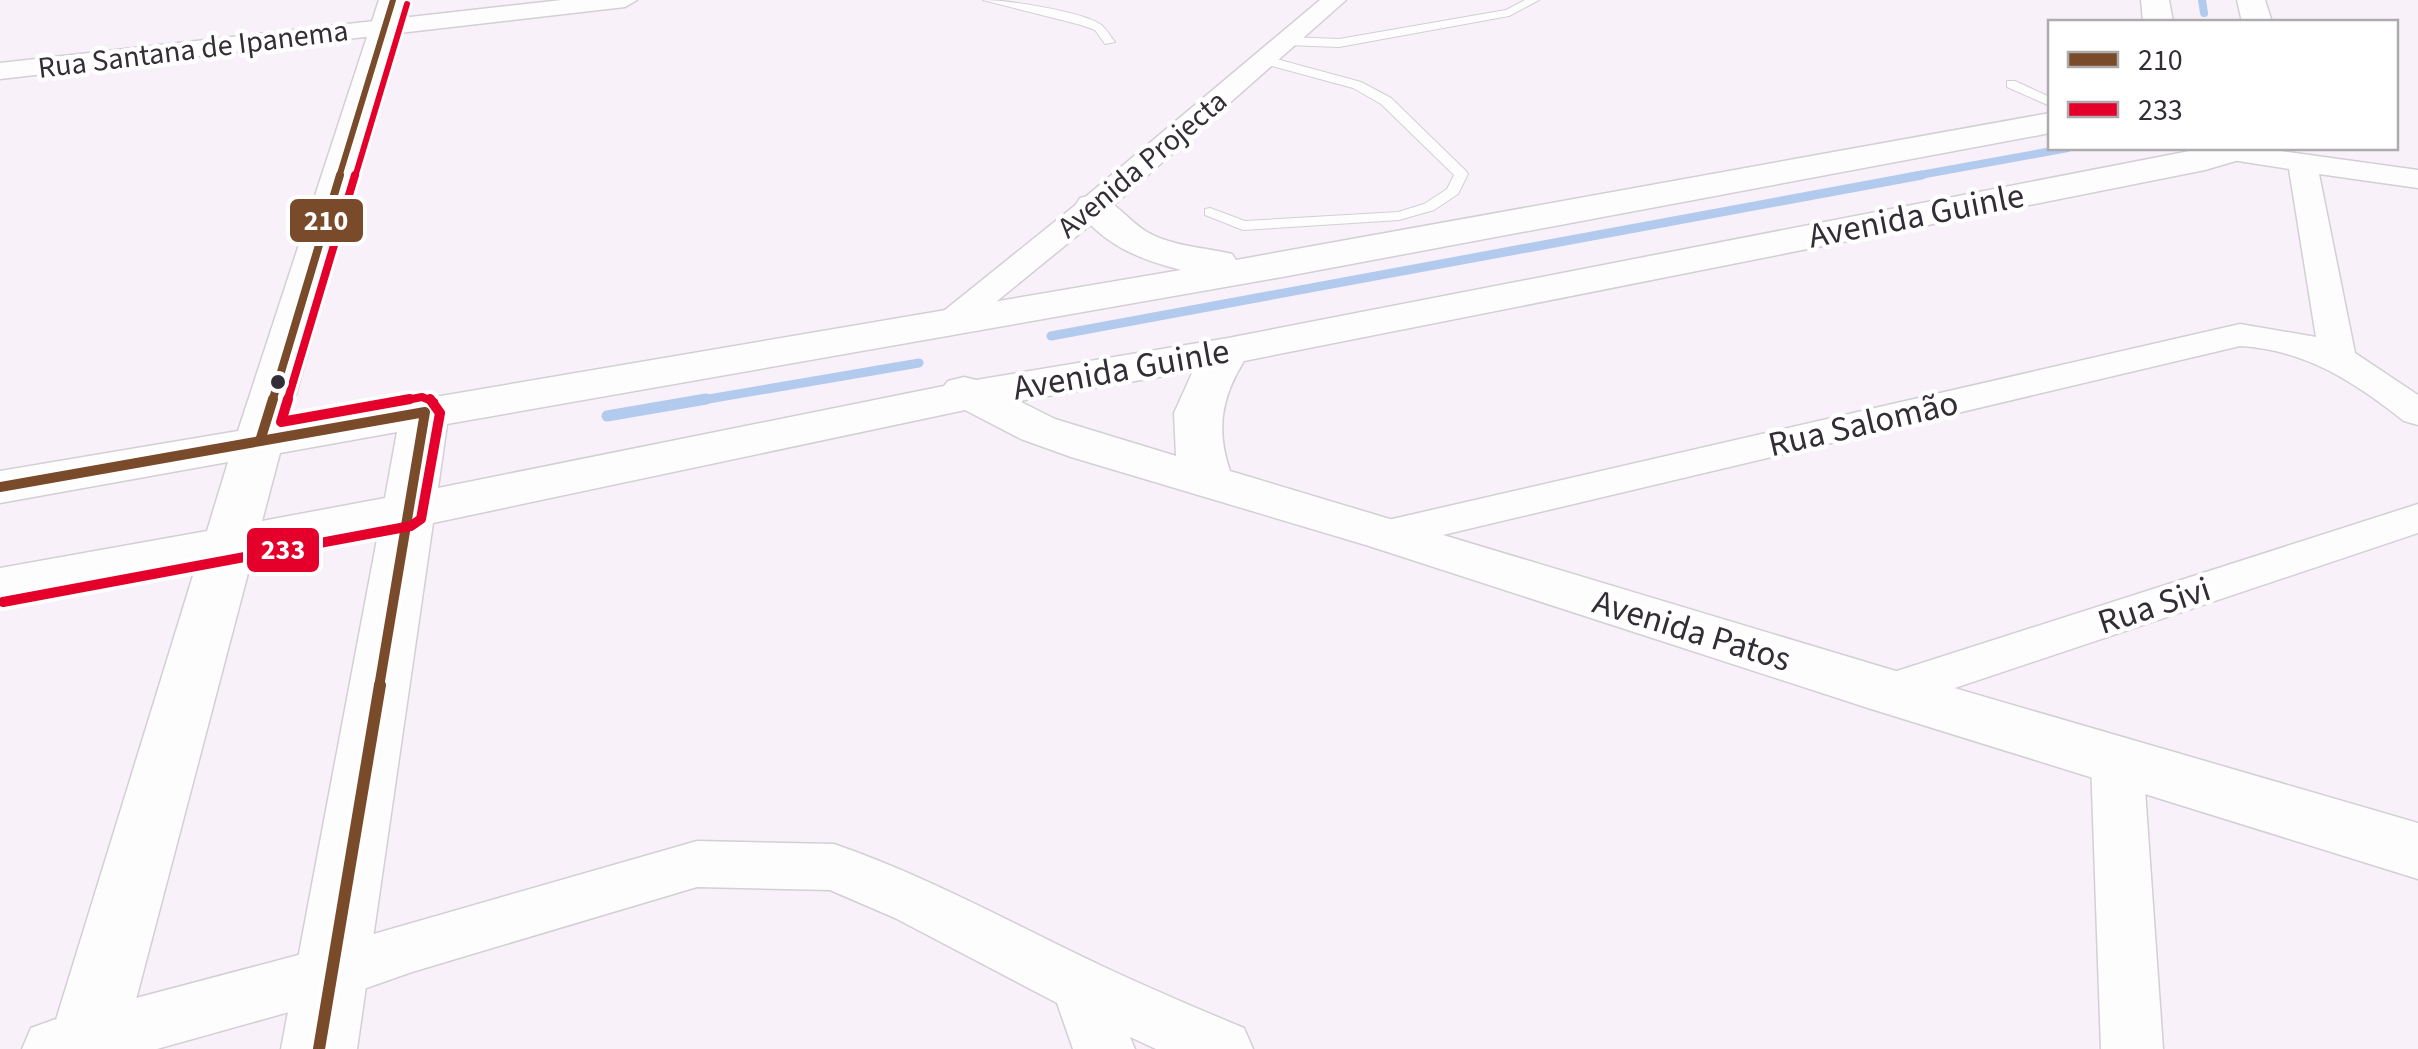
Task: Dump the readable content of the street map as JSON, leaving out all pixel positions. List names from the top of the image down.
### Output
{
  "streets": {
    "street": [
      "Rua Santana de Ipanema",
      "Avenida Projecta",
      "Avenida Guinle",
      "Rua Salomão",
      "Rua Sivi",
      "Avenida Patos"
    ]
  },
  "crossings": [
    ["Avenida Projecta", "Avenida Guinle"],
    ["Avenida Projecta", "Avenida Patos"],
    ["Avenida Guinle", "Avenida Patos"],
    ["Rua Salomão", "Avenida Patos"],
    ["Rua Sivi", "Avenida Patos"]
  ],
  "lines": ["transit line 210", "transit line 233"],
  "legend": ["210", "233"]
}
